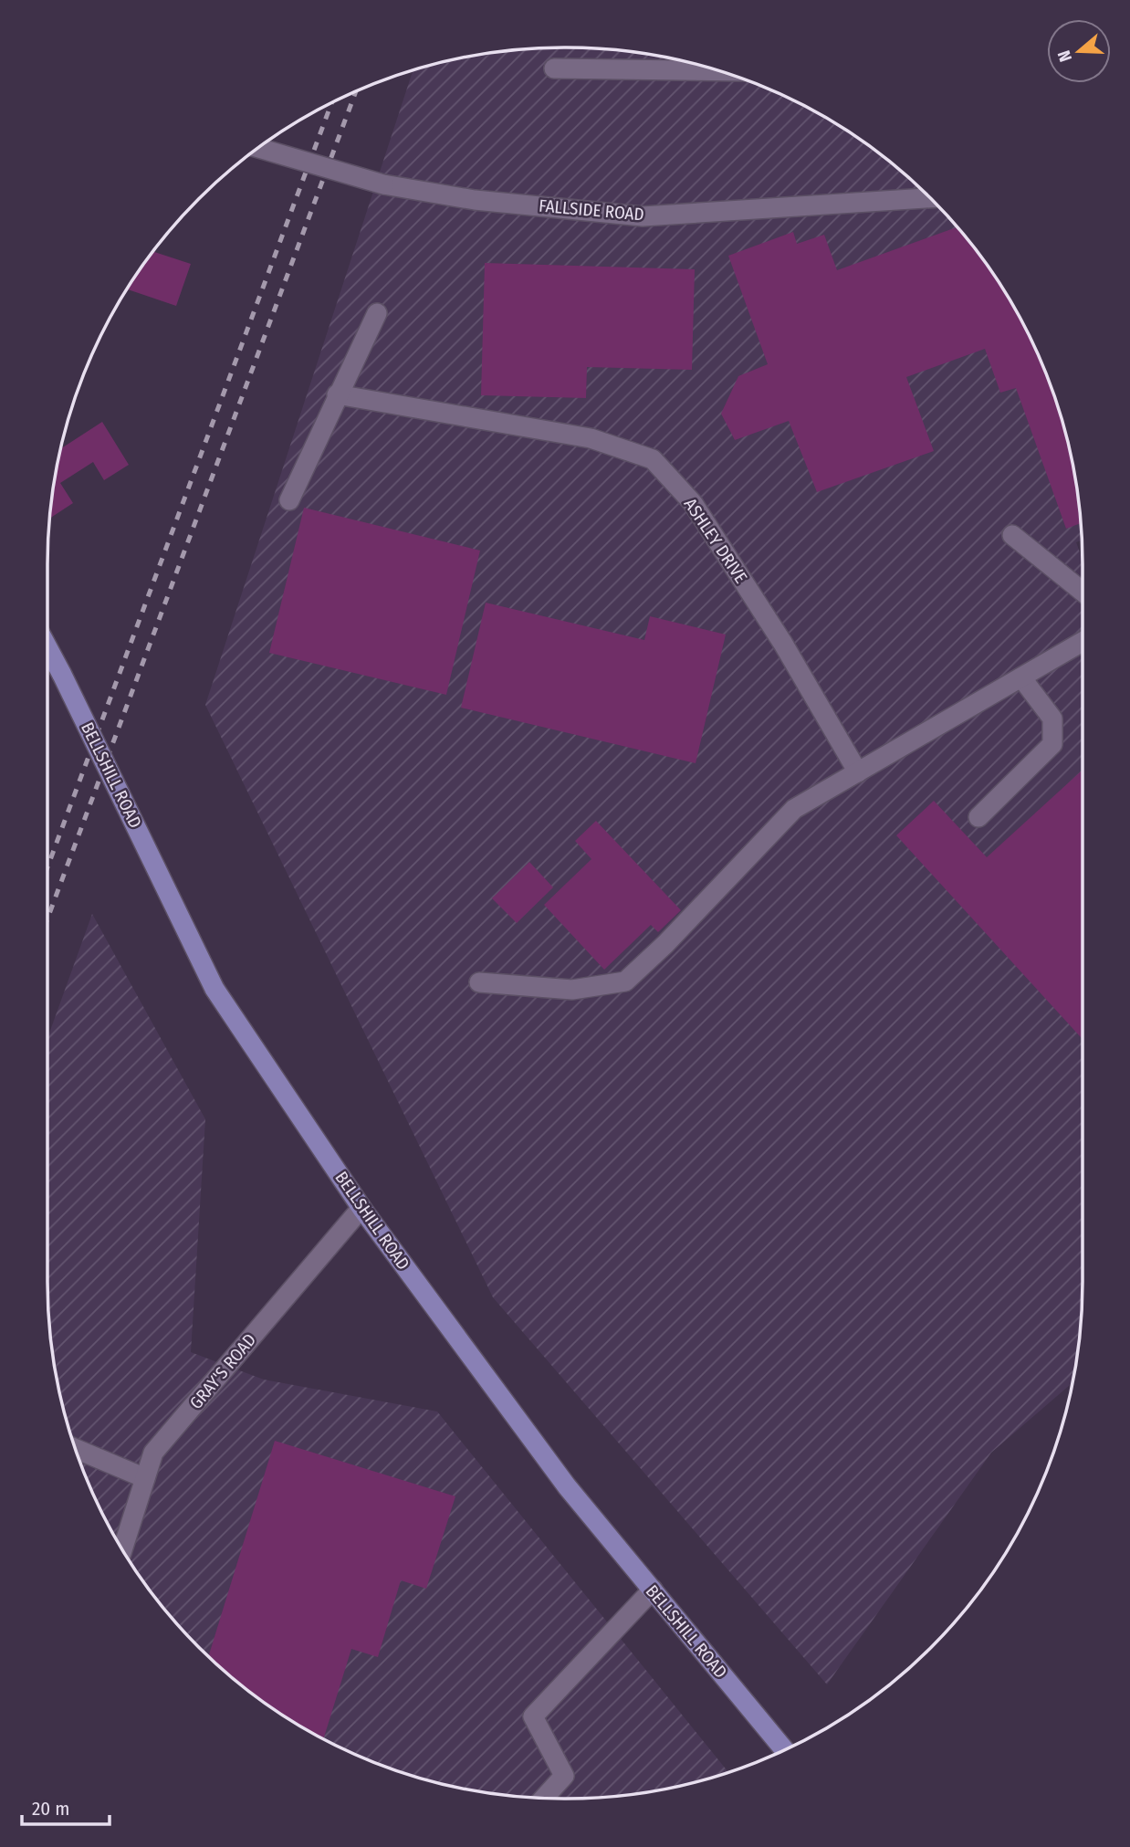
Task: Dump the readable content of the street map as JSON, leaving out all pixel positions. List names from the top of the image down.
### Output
{
  "streets": {
    "main road": ["BELLSHILL ROAD"],
    "street": ["FALLSIDE ROAD", "ASHLEY DRIVE", "GRAY'S ROAD"]
  },
  "crossings": [
    ["BELLSHILL ROAD", "GRAY'S ROAD"]
  ],
  "scale_bar": "20 m",
  "north": "left"
}
